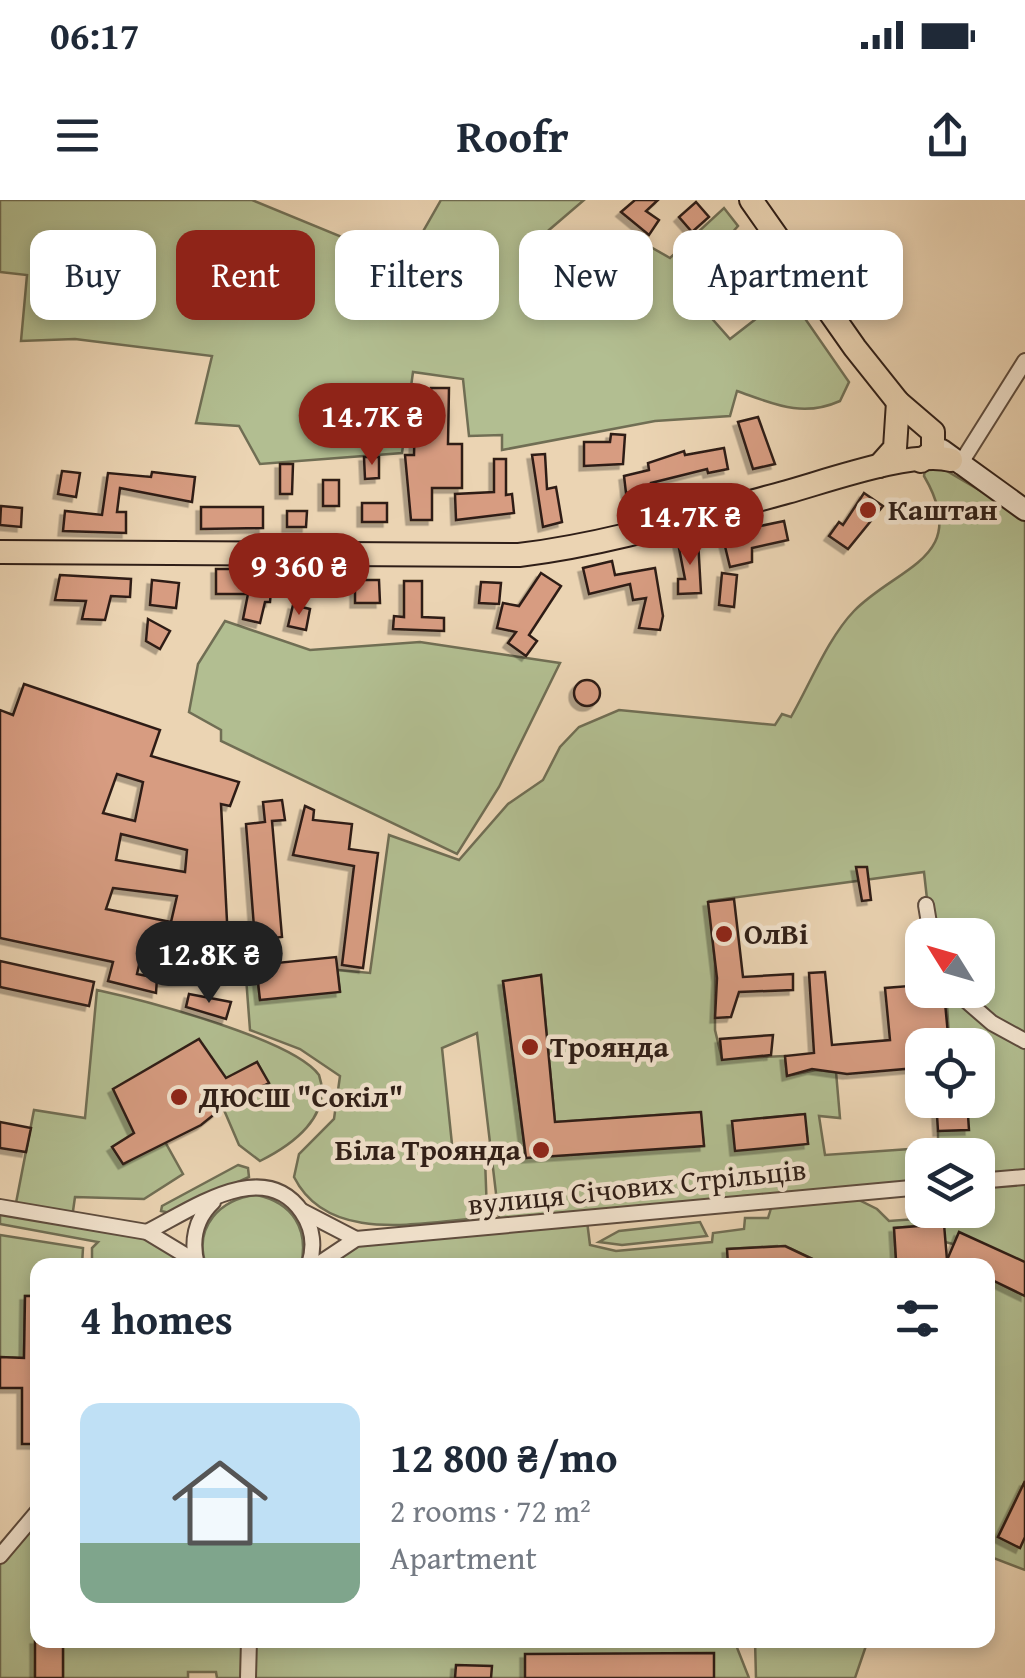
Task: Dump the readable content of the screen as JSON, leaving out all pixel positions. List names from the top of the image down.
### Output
{
  "streets": {
    "street": ["вулиця Січових Стрільців"]
  },
  "places": [
    "Каштан",
    "ОлВі",
    "Троянда",
    "ДЮСШ \"Сокіл\"",
    "Біла Троянда"
  ],
  "north": "top left",
  "page": {
    "status": "06:17",
    "header": "Roofr",
    "chip": [
      "Buy",
      "Rent",
      "Filters",
      "New",
      "Apartment"
    ],
    "price": [
      "14.7K ₴",
      "14.7K ₴",
      "9 360 ₴",
      "12.8K ₴"
    ],
    "heading": "4 homes",
    "list": [
      {
        "name": "12 800 ₴/mo",
        "note": "2 rooms · 72 m² · Apartment"
      }
    ]
  }
}
